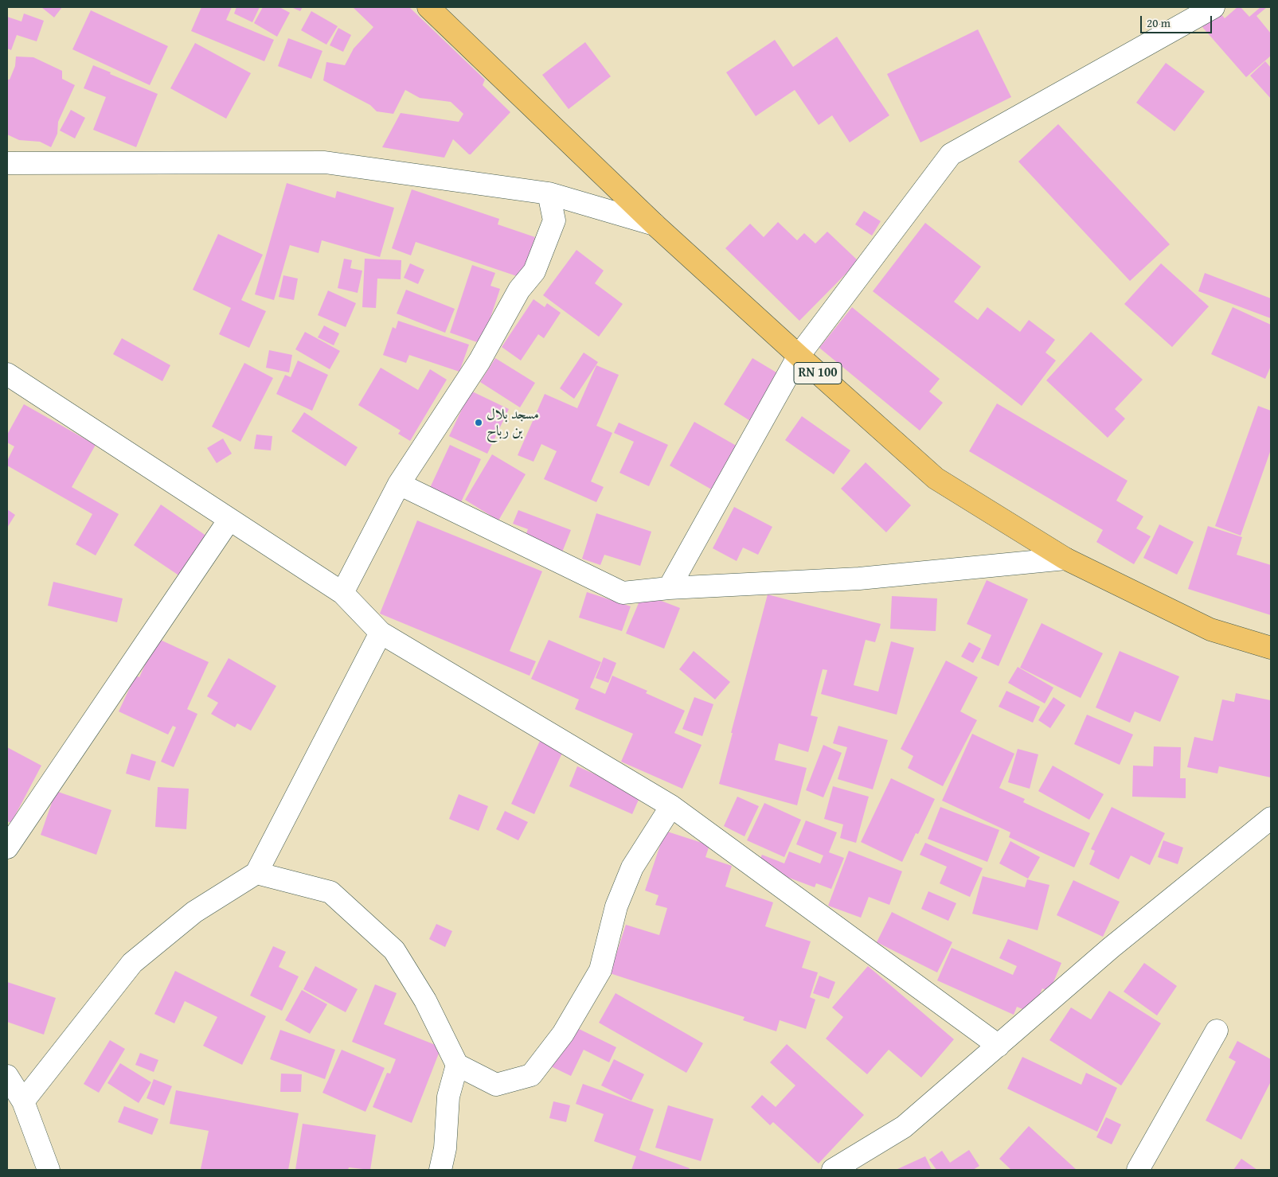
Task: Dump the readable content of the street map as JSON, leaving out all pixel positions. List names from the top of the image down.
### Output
{
  "streets": {
    "main road": ["RN 100"]
  },
  "places": ["مسجد بلال بن رباح"],
  "scale_bar": "20 m"
}
